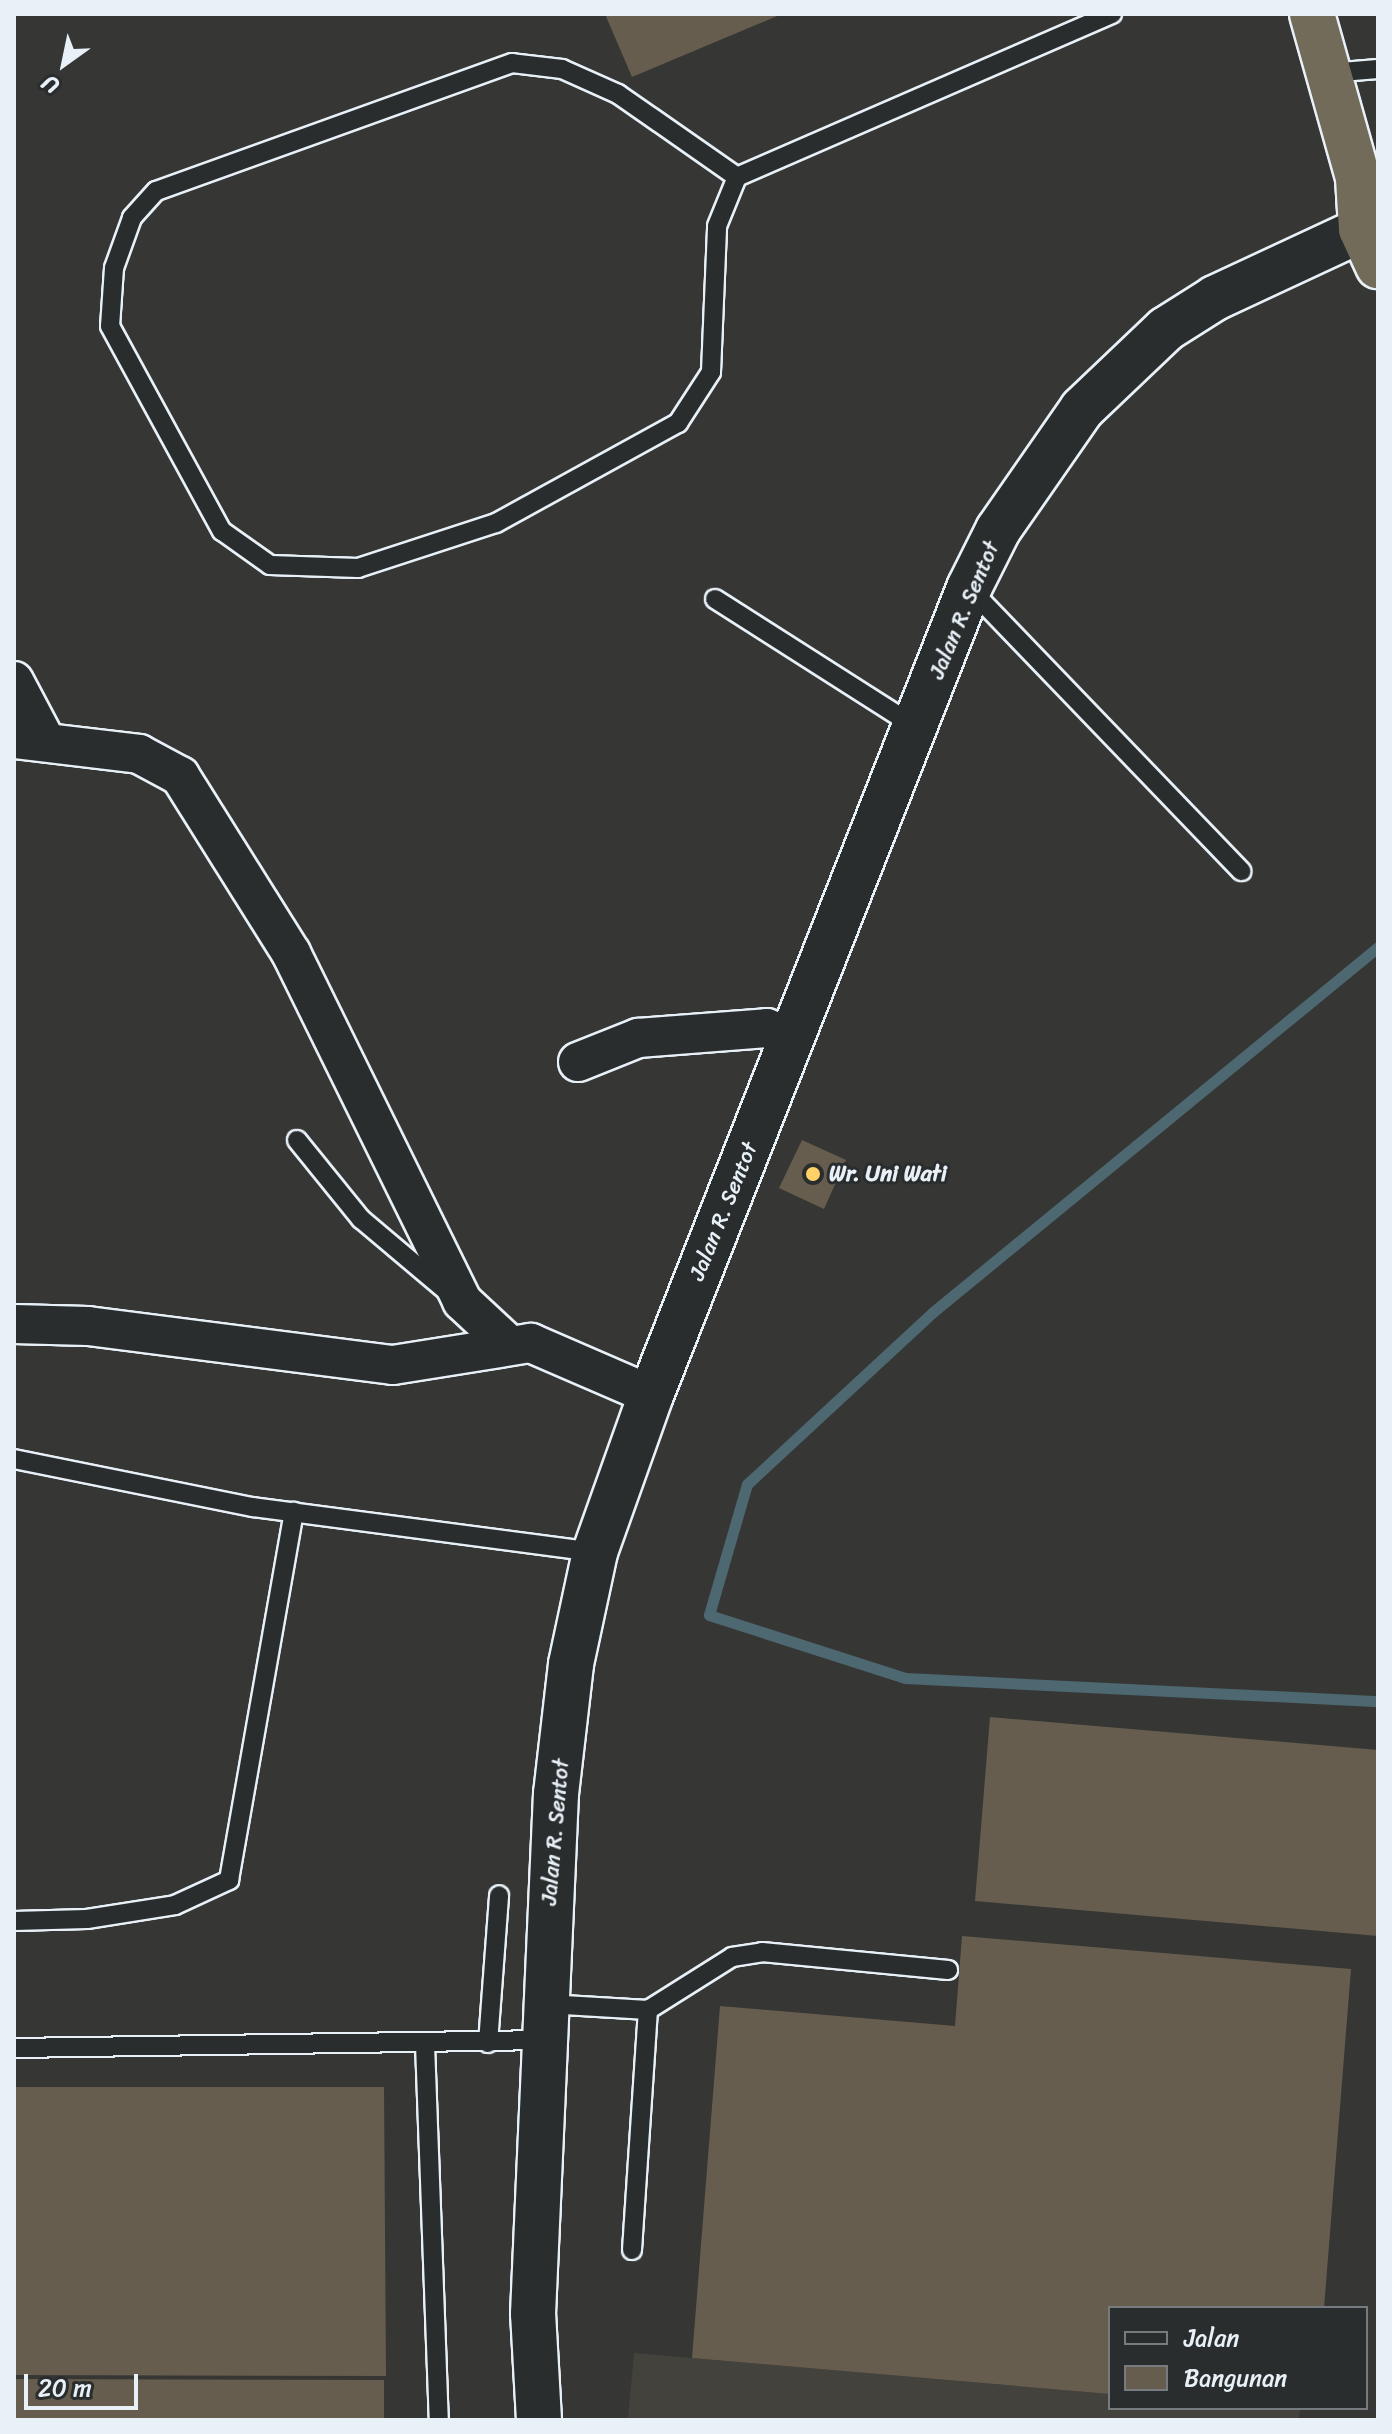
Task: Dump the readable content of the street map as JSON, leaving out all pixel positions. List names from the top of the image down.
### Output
{
  "streets": {
    "street": ["Jalan R. Sentot"]
  },
  "places": ["Wr. Uni Wati"],
  "legend": ["Jalan", "Bangunan"],
  "scale_bar": "20 m",
  "north": "bottom left"
}
